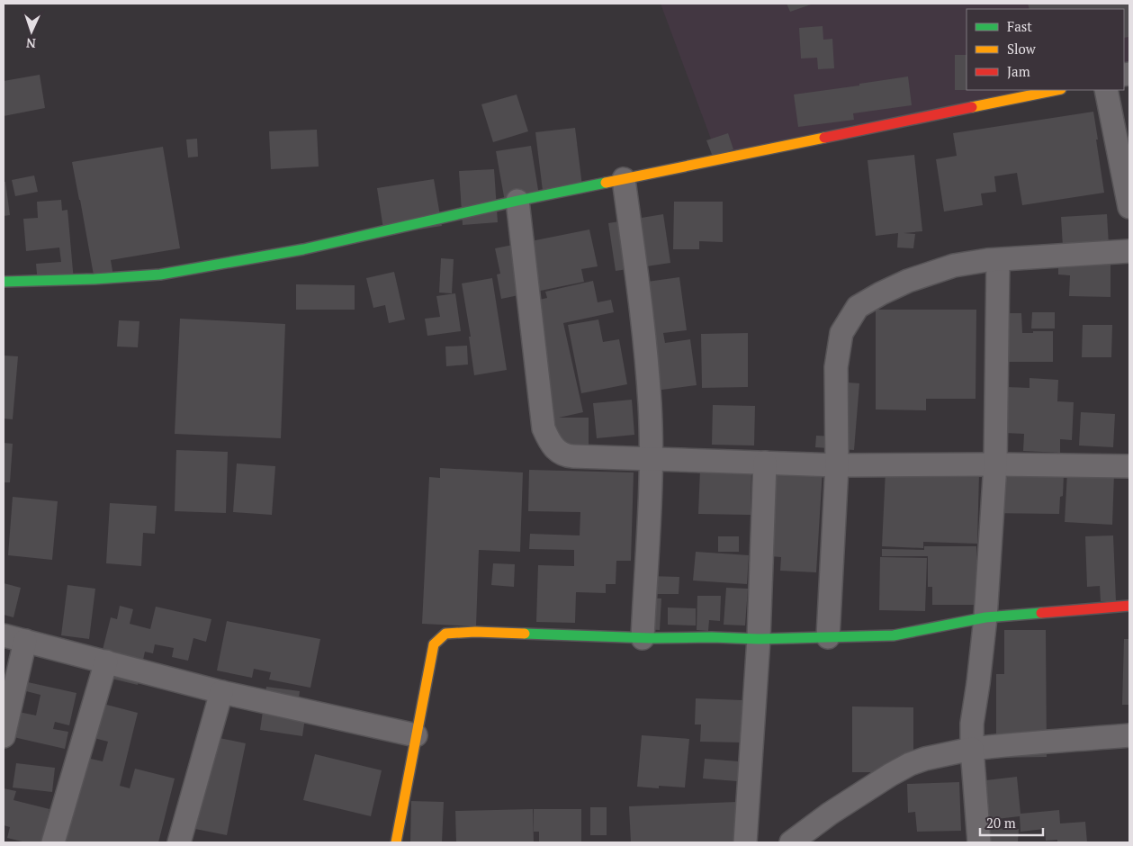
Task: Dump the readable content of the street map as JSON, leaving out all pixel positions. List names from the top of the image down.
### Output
{
  "legend": ["Fast", "Slow", "Jam"],
  "scale_bar": "20 m",
  "north": "bottom"
}
